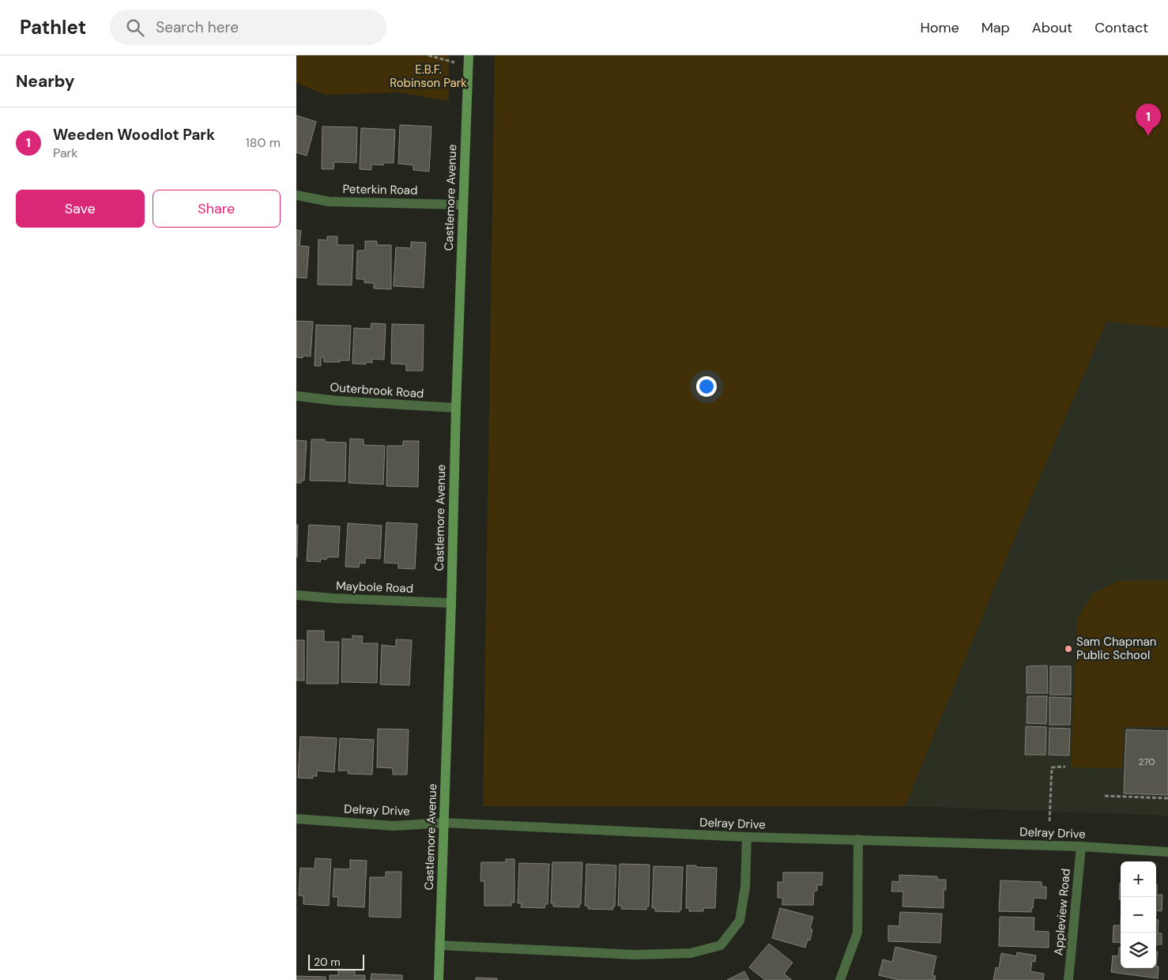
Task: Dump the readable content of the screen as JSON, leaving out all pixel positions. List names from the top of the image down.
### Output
{
  "streets": {
    "street": [
      "Peterkin Road",
      "Castlemore Avenue",
      "Outerbrook Road",
      "Maybole Road",
      "Delray Drive",
      "Appleview Road"
    ]
  },
  "crossings": [
    ["Peterkin Road", "Castlemore Avenue"],
    ["Castlemore Avenue", "Outerbrook Road"],
    ["Castlemore Avenue", "Maybole Road"],
    ["Castlemore Avenue", "Delray Drive"],
    ["Delray Drive", "Appleview Road"]
  ],
  "parks": ["E.B.F. Robinson Park"],
  "places": ["Sam Chapman Public School"],
  "house_numbers": ["270"],
  "scale_bar": "20 m",
  "page": {
    "header": "Pathlet",
    "search": "Search here",
    "nav": [
      "Home",
      "Map",
      "About",
      "Contact"
    ],
    "heading": "Nearby",
    "pins": "1",
    "list": [
      {
        "mark": "1",
        "name": "Weeden Woodlot Park",
        "note": "Park",
        "value": "180 m"
      }
    ],
    "buttons": ["Save", "Share"],
    "map_buttons": ["+", "−"],
    "scale": "20 m"
  }
}
